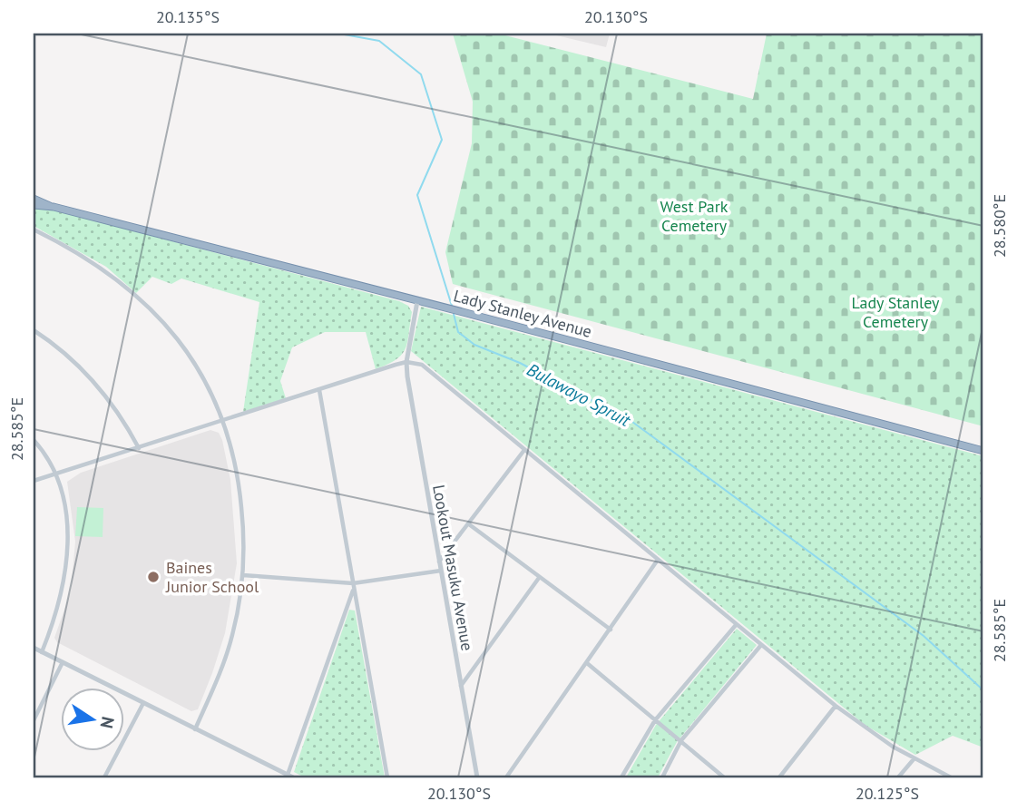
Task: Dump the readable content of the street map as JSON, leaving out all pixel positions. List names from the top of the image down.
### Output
{
  "streets": {
    "highway": ["Lady Stanley Avenue"],
    "street": ["Lookout Masuku Avenue"]
  },
  "crossings": [
    ["Lady Stanley Avenue", "Lookout Masuku Avenue"]
  ],
  "water": ["Bulawayo Spruit"],
  "parks": ["West Park Cemetery", "Lady Stanley Cemetery"],
  "places": ["Baines Junior School"],
  "north": "right",
  "coordinates": [
    "20.135°S",
    "20.130°S",
    "28.580°E",
    "28.585°E",
    "20.125°S"
  ]
}
